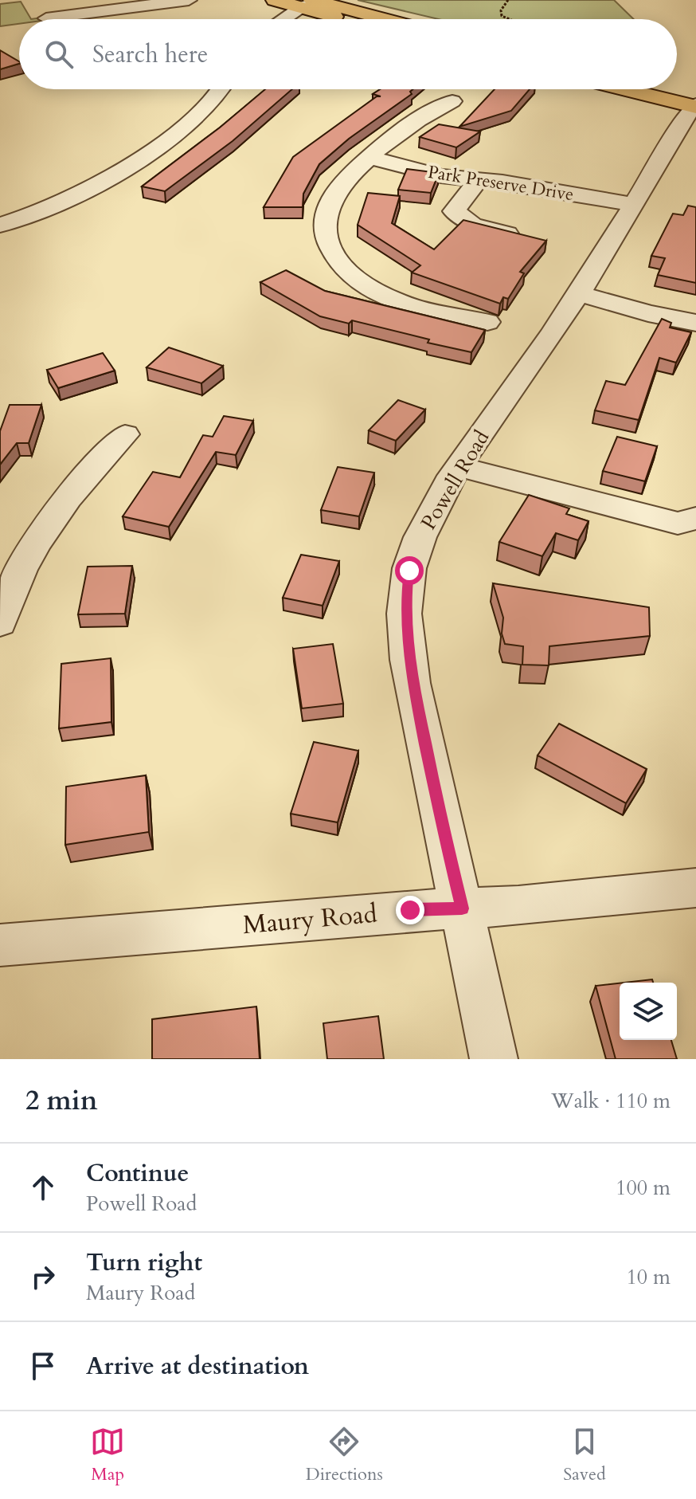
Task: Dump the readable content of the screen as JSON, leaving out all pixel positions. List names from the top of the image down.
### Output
{
  "streets": {
    "street": ["Park Preserve Drive", "Powell Road", "Maury Road"]
  },
  "crossings": [
    ["Park Preserve Drive", "Powell Road"],
    ["Powell Road", "Maury Road"]
  ],
  "page": {
    "search": "Search here",
    "heading": ["2 min", "Walk · 110 m"],
    "list": [
      ["Continue", "Powell Road", "100 m"],
      ["Turn right", "Maury Road", "10 m"],
      "Arrive at destination"
    ],
    "nav": ["Map", "Directions", "Saved"]
  }
}
